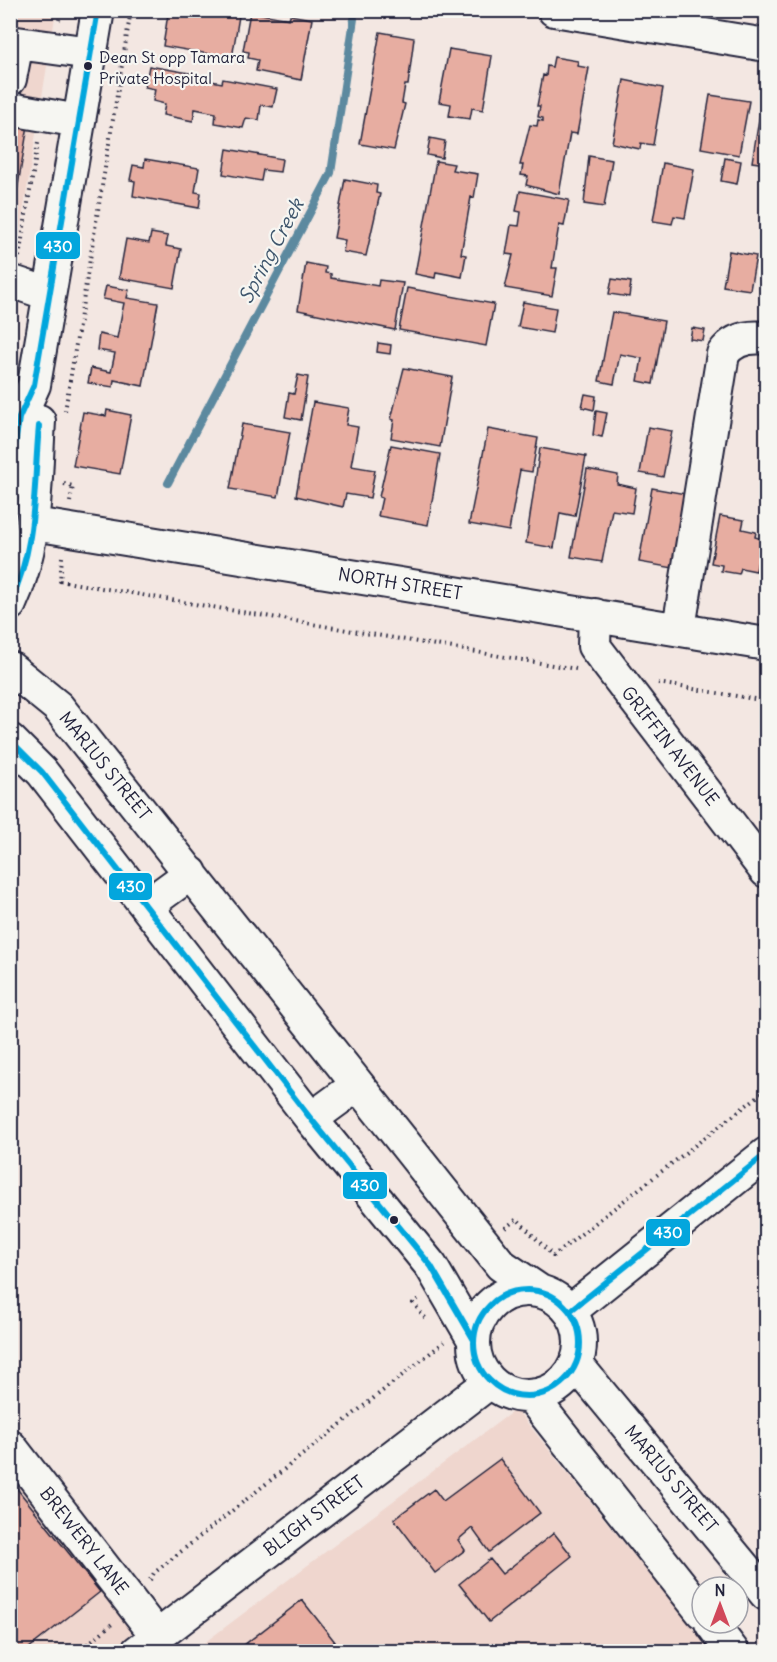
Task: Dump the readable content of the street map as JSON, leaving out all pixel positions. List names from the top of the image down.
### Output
{
  "streets": {
    "street": [
      "NORTH STREET",
      "GRIFFIN AVENUE",
      "MARIUS STREET",
      "BLIGH STREET",
      "BREWERY LANE"
    ]
  },
  "crossings": [
    ["NORTH STREET", "GRIFFIN AVENUE"],
    ["MARIUS STREET", "BLIGH STREET"],
    ["BLIGH STREET", "BREWERY LANE"]
  ],
  "water": ["Spring Creek"],
  "places": ["Dean St opp Tamara Private Hospital"],
  "lines": ["transit line 430"],
  "north": "top"
}
